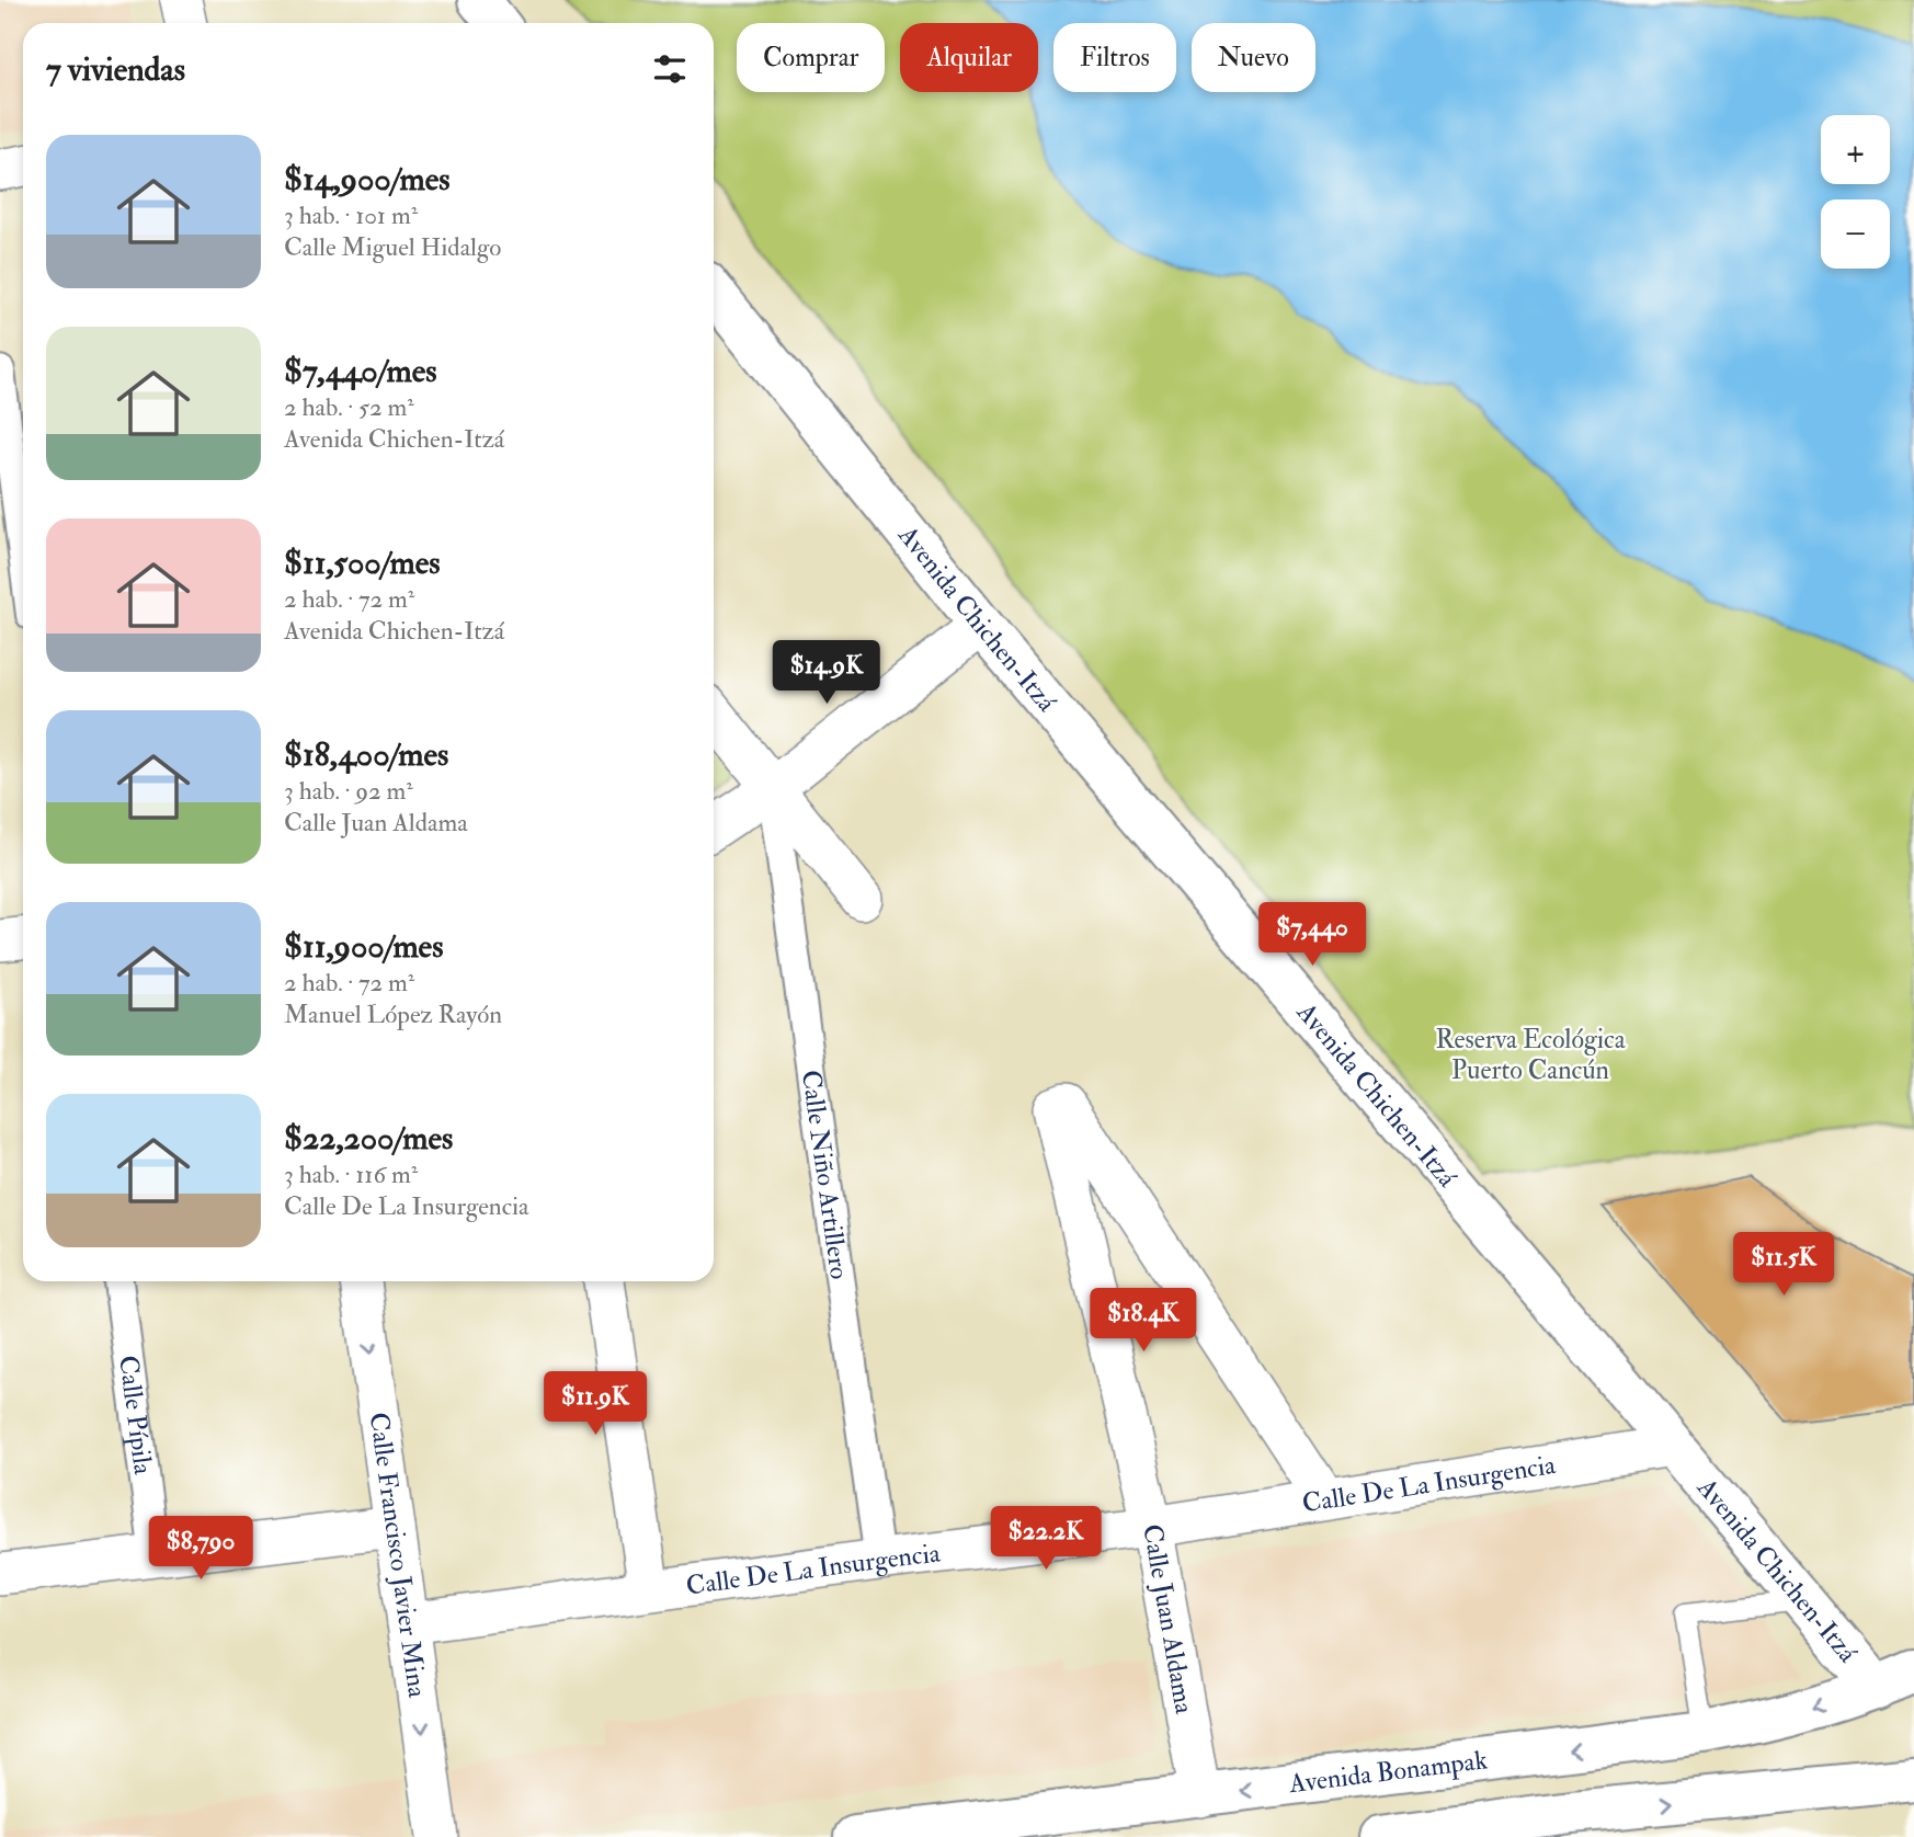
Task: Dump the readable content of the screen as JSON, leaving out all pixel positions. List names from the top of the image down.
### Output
{
  "streets": {
    "street": [
      "Avenida Chichen-Itzá",
      "Calle Niño Artillero",
      "Calle Pípila",
      "Calle De La Insurgencia",
      "Calle Francisco Javier Mina",
      "Calle Juan Aldama",
      "Avenida Bonampak"
    ]
  },
  "crossings": [
    ["Avenida Chichen-Itzá", "Calle De La Insurgencia"],
    ["Avenida Chichen-Itzá", "Avenida Bonampak"],
    ["Calle Niño Artillero", "Calle De La Insurgencia"],
    ["Calle De La Insurgencia", "Calle Francisco Javier Mina"],
    ["Calle De La Insurgencia", "Calle Juan Aldama"],
    ["Calle Juan Aldama", "Avenida Bonampak"]
  ],
  "parks": ["Reserva Ecológica Puerto Cancún"],
  "page": {
    "chip": [
      "Comprar",
      "Alquilar",
      "Filtros",
      "Nuevo"
    ],
    "heading": "7 viviendas",
    "map_buttons": ["+", "−"],
    "list": [
      {
        "name": "$14,900/mes",
        "note": "3 hab. · 101 m² · Calle Miguel Hidalgo"
      },
      {
        "name": "$7,440/mes",
        "note": "2 hab. · 52 m² · Avenida Chichen-Itzá"
      },
      {
        "name": "$11,500/mes",
        "note": "2 hab. · 72 m² · Avenida Chichen-Itzá"
      },
      {
        "name": "$18,400/mes",
        "note": "3 hab. · 92 m² · Calle Juan Aldama"
      },
      {
        "name": "$11,900/mes",
        "note": "2 hab. · 72 m² · Manuel López Rayón"
      },
      {
        "name": "$22,200/mes",
        "note": "3 hab. · 116 m² · Calle De La Insurgencia"
      }
    ],
    "price": [
      "$14.9K",
      "$7,440",
      "$11.5K",
      "$18.4K",
      "$11.9K",
      "$22.2K",
      "$8,790"
    ]
  }
}
